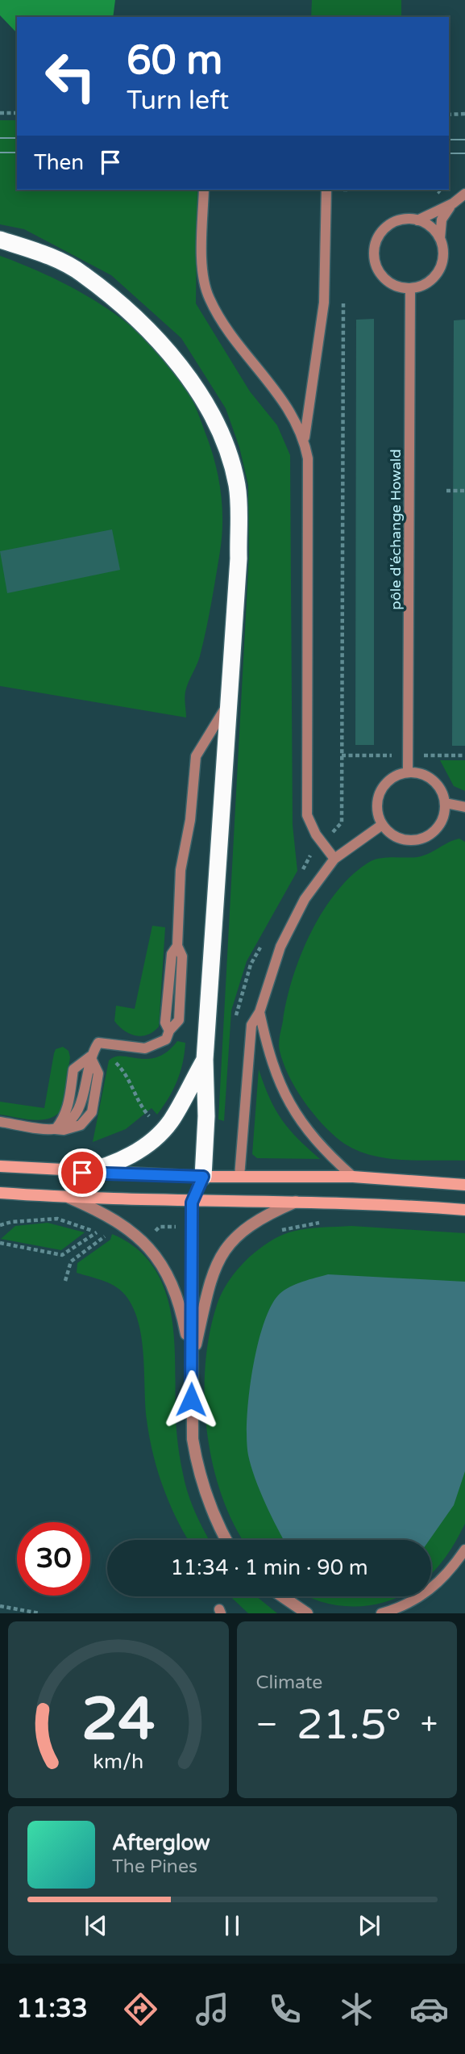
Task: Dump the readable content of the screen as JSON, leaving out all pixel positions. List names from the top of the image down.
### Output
{
  "streets": {
    "lane": ["pôle d'échange Howald"]
  },
  "page": {
    "turn": ["60 m", "Turn left"],
    "then": "Then",
    "limit": "30",
    "trip": "11:34 · 1 min · 90 m",
    "tile": "Climate",
    "heat": ["−", "21.5°", "+"],
    "song": ["Afterglow", "The Pines"],
    "tabs": "11:33",
    "gauge": ["24", "km/h"]
  }
}
